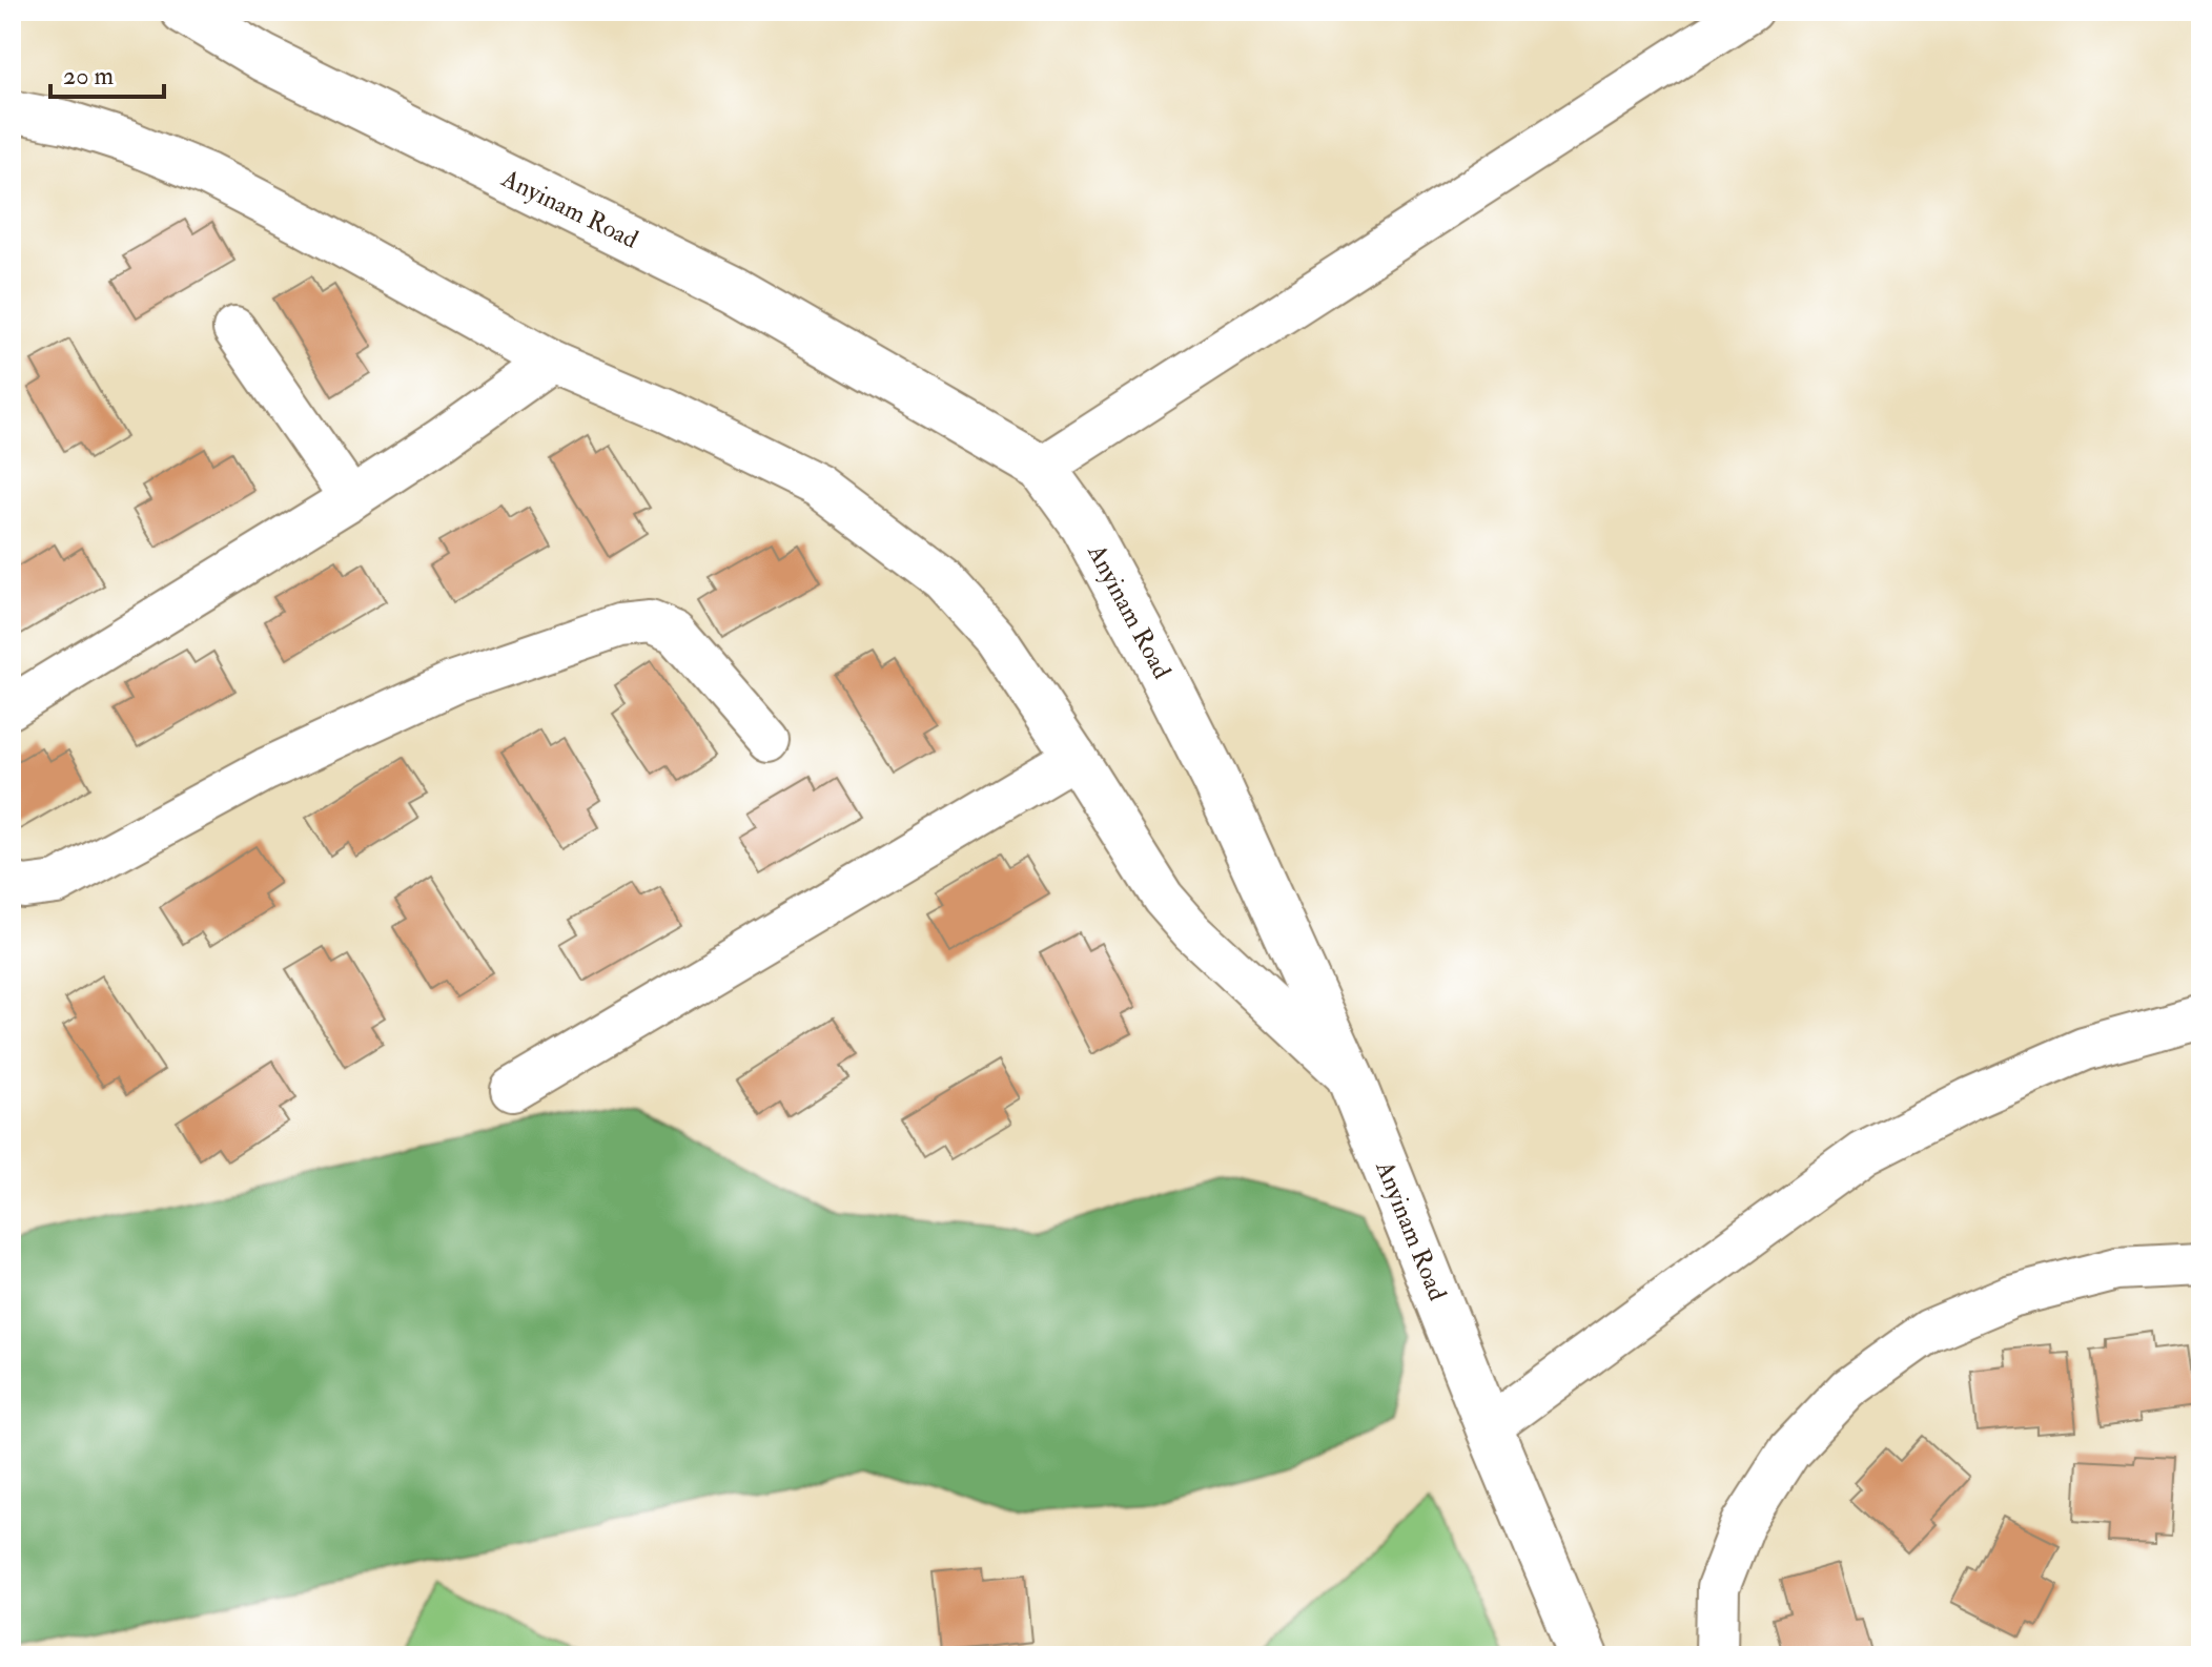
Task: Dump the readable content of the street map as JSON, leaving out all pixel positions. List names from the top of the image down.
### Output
{
  "streets": {
    "street": ["Anyinam Road"]
  },
  "scale_bar": "20 m"
}
